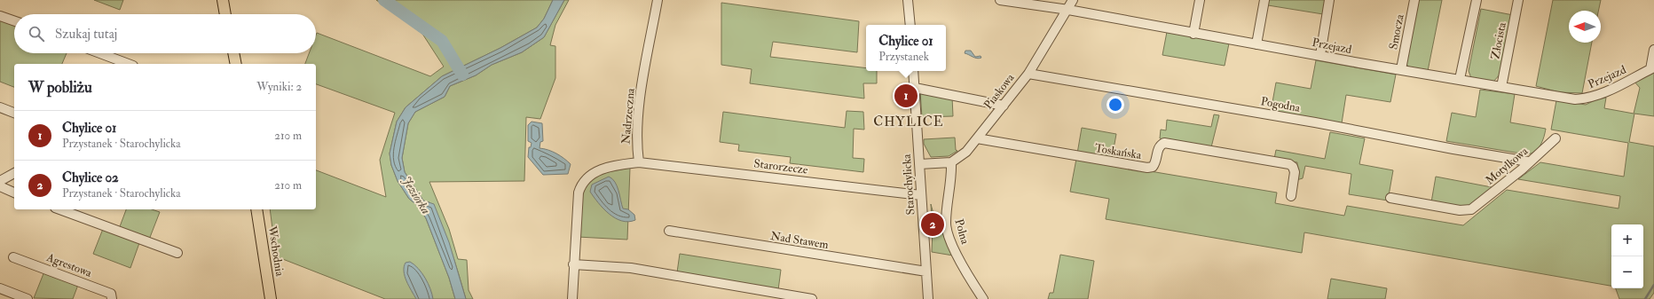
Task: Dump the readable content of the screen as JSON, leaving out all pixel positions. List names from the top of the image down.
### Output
{
  "streets": {
    "main road": ["Wschodnia"],
    "street": [
      "Smocza",
      "Złocista",
      "Przejazd",
      "Piaskowa",
      "Pogodna",
      "Nadrzeczna",
      "Toskańska",
      "Motylkowa",
      "Starorzecze",
      "Starochylicka",
      "Polna",
      "Nad Stawem",
      "Agrestowa"
    ]
  },
  "crossings": [
    ["Smocza", "Przejazd"],
    ["Złocista", "Przejazd"],
    ["Przejazd", "Piaskowa"],
    ["Piaskowa", "Pogodna"],
    ["Piaskowa", "Toskańska"],
    ["Piaskowa", "Polna"],
    ["Pogodna", "Motylkowa"],
    ["Nadrzeczna", "Starorzecze"],
    ["Starorzecze", "Starochylicka"],
    ["Starochylicka", "Nad Stawem"]
  ],
  "districts": ["CHYLICE"],
  "water": ["Jeziorka"],
  "north": "left",
  "page": {
    "search": "Szukaj tutaj",
    "popup": ["Chylice 01", "Przystanek"],
    "heading": ["W pobliżu", "Wyniki: 2"],
    "pins": ["1", "2"],
    "list": [
      {
        "mark": "1",
        "name": "Chylice 01",
        "note": "Przystanek · Starochylicka",
        "value": "210 m"
      },
      {
        "mark": "2",
        "name": "Chylice 02",
        "note": "Przystanek · Starochylicka",
        "value": "210 m"
      }
    ],
    "map_buttons": ["+", "−"]
  }
}
